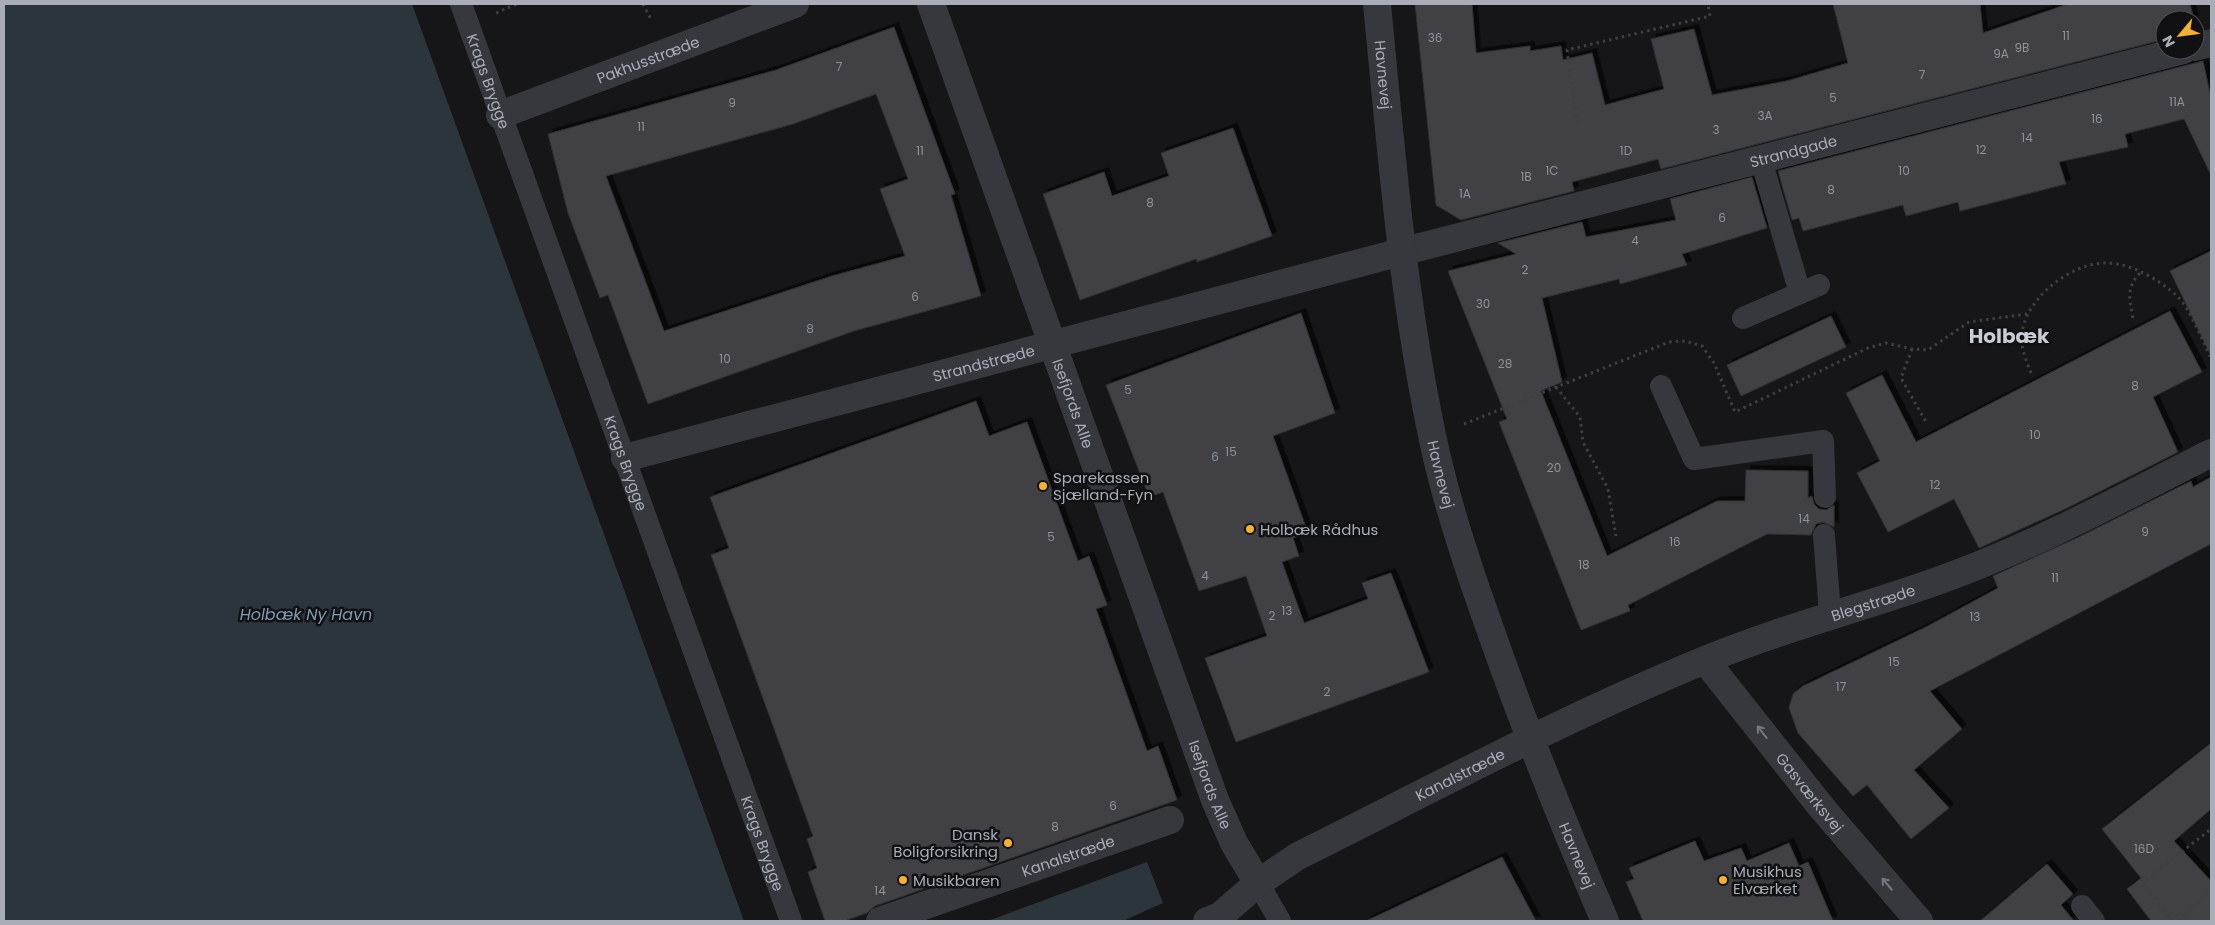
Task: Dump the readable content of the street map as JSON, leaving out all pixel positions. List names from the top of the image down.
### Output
{
  "streets": {
    "street": [
      "Pakhusstræde",
      "Havnevej",
      "Strandgade",
      "Strandstræde",
      "Isefjords Alle",
      "Blegstræde",
      "Kanalstræde",
      "Gasværksvej"
    ],
    "lane": ["Krags Brygge"]
  },
  "crossings": [
    ["Pakhusstræde", "Krags Brygge"],
    ["Havnevej", "Strandgade"],
    ["Havnevej", "Strandstræde"],
    ["Havnevej", "Blegstræde"],
    ["Havnevej", "Kanalstræde"],
    ["Krags Brygge", "Strandstræde"],
    ["Strandgade", "Strandstræde"],
    ["Strandstræde", "Isefjords Alle"],
    ["Isefjords Alle", "Kanalstræde"],
    ["Blegstræde", "Kanalstræde"],
    ["Blegstræde", "Gasværksvej"]
  ],
  "one_way": ["Gasværksvej"],
  "districts": ["Holbæk"],
  "water": ["Holbæk Ny Havn"],
  "places": [
    "Sparekassen Sjælland-Fyn",
    "Holbæk Rådhus",
    "Dansk Boligforsikring",
    "Musikbaren",
    "Musikhus Elværket"
  ],
  "house_numbers": [
    "11",
    "36",
    "9B",
    "9A",
    "7",
    "7",
    "5",
    "11A",
    "9",
    "3A",
    "16",
    "11",
    "3",
    "14",
    "12",
    "11",
    "1D",
    "1C",
    "10",
    "1B",
    "8",
    "1A",
    "8",
    "6",
    "4",
    "2",
    "6",
    "30",
    "8",
    "10",
    "28",
    "8",
    "5",
    "10",
    "15",
    "6",
    "20",
    "12",
    "14",
    "9",
    "5",
    "16",
    "18",
    "4",
    "11",
    "13",
    "2",
    "13",
    "15",
    "17",
    "2",
    "6",
    "8",
    "16D",
    "14"
  ],
  "north": "bottom left"
}
